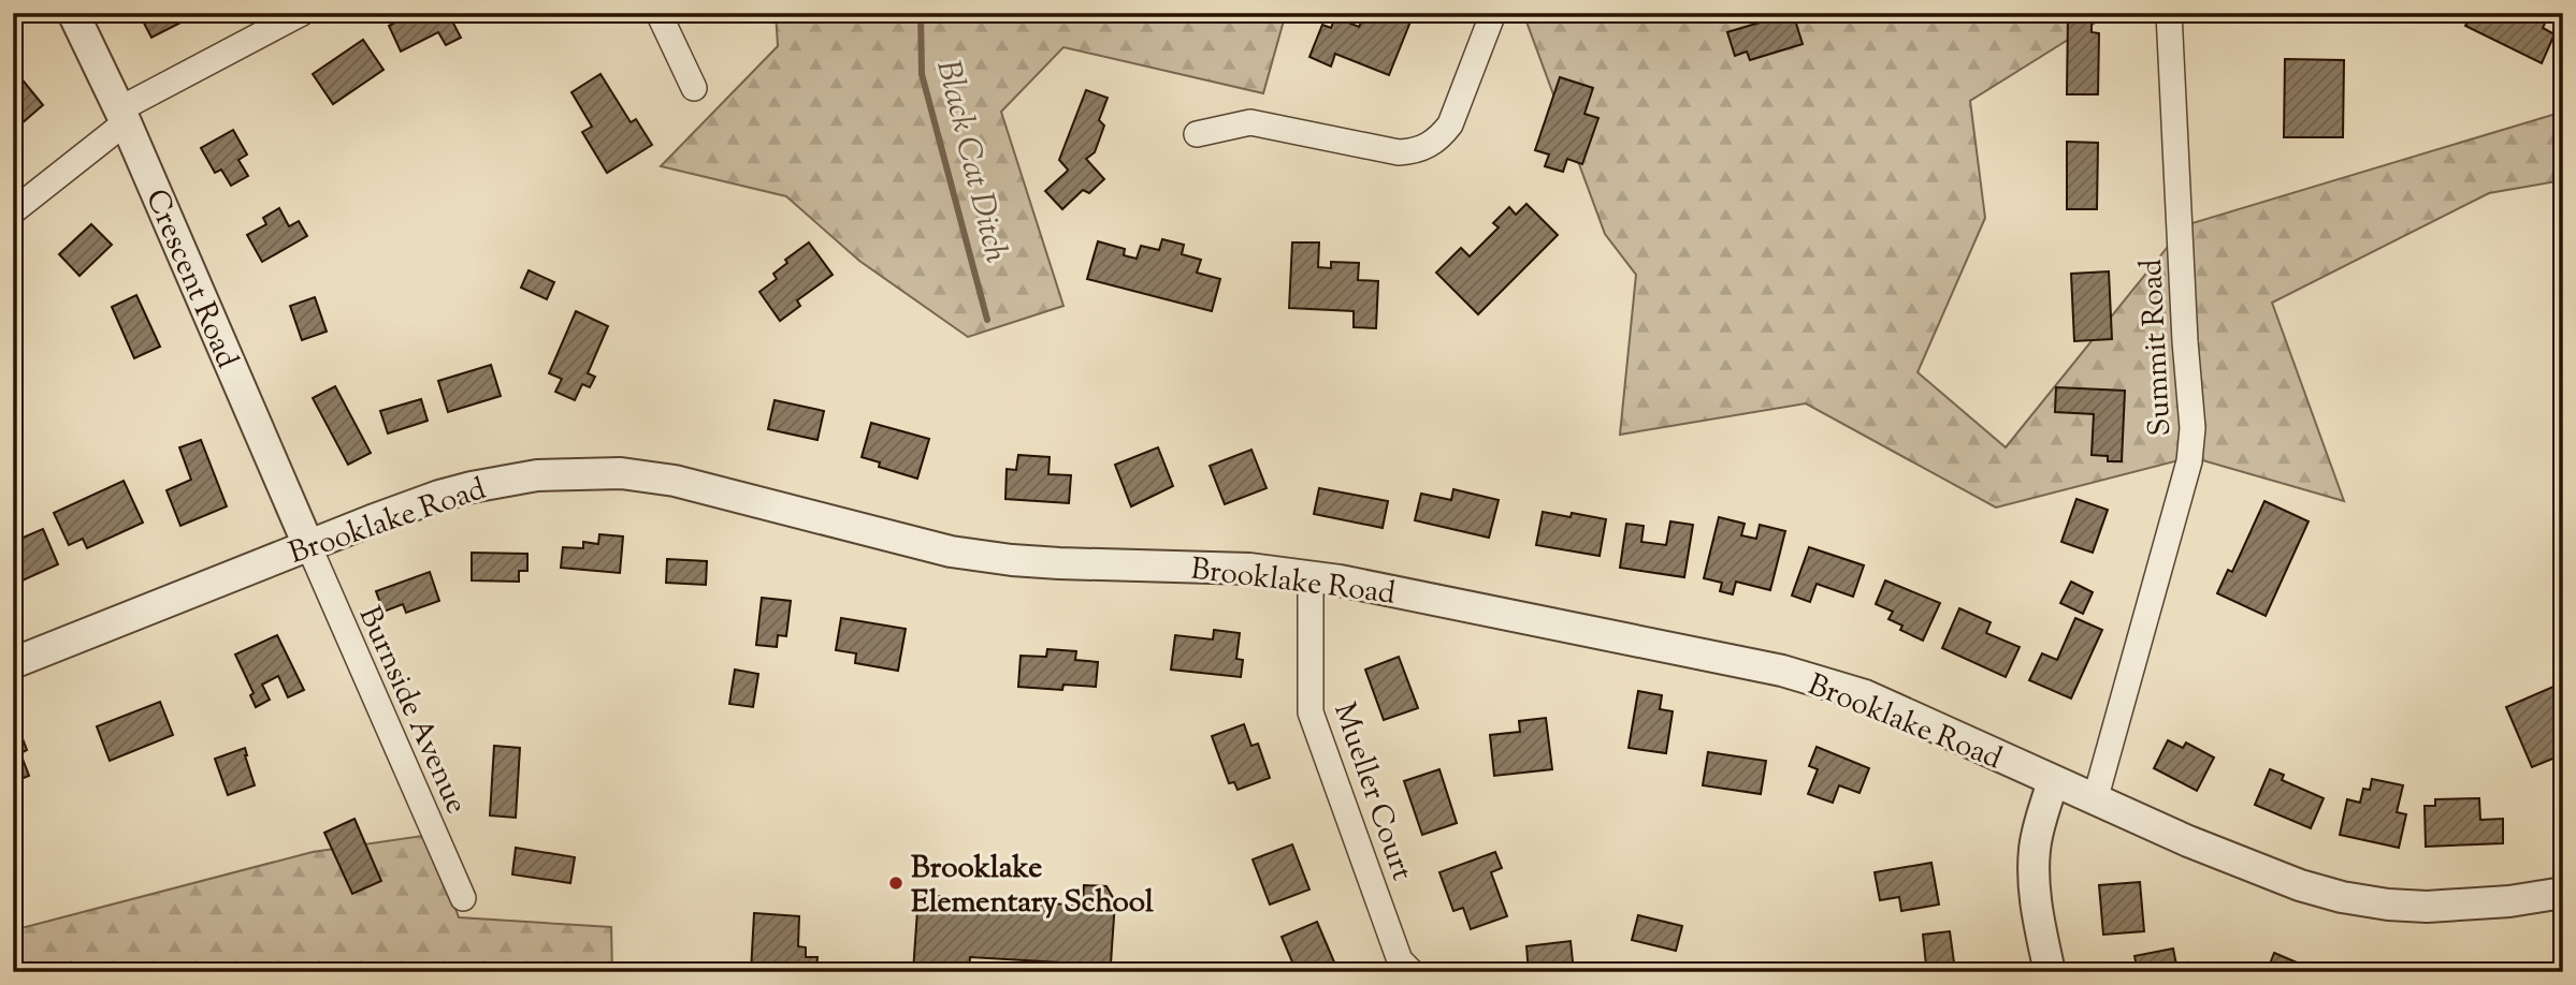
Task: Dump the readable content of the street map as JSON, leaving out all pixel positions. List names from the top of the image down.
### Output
{
  "streets": {
    "street": [
      "Crescent Road",
      "Summit Road",
      "Brooklake Road",
      "Burnside Avenue",
      "Mueller Court"
    ]
  },
  "crossings": [
    ["Crescent Road", "Brooklake Road"],
    ["Crescent Road", "Burnside Avenue"],
    ["Summit Road", "Brooklake Road"],
    ["Brooklake Road", "Burnside Avenue"],
    ["Brooklake Road", "Mueller Court"]
  ],
  "water": ["Black Cat Ditch"],
  "places": ["Brooklake Elementary School"]
}
